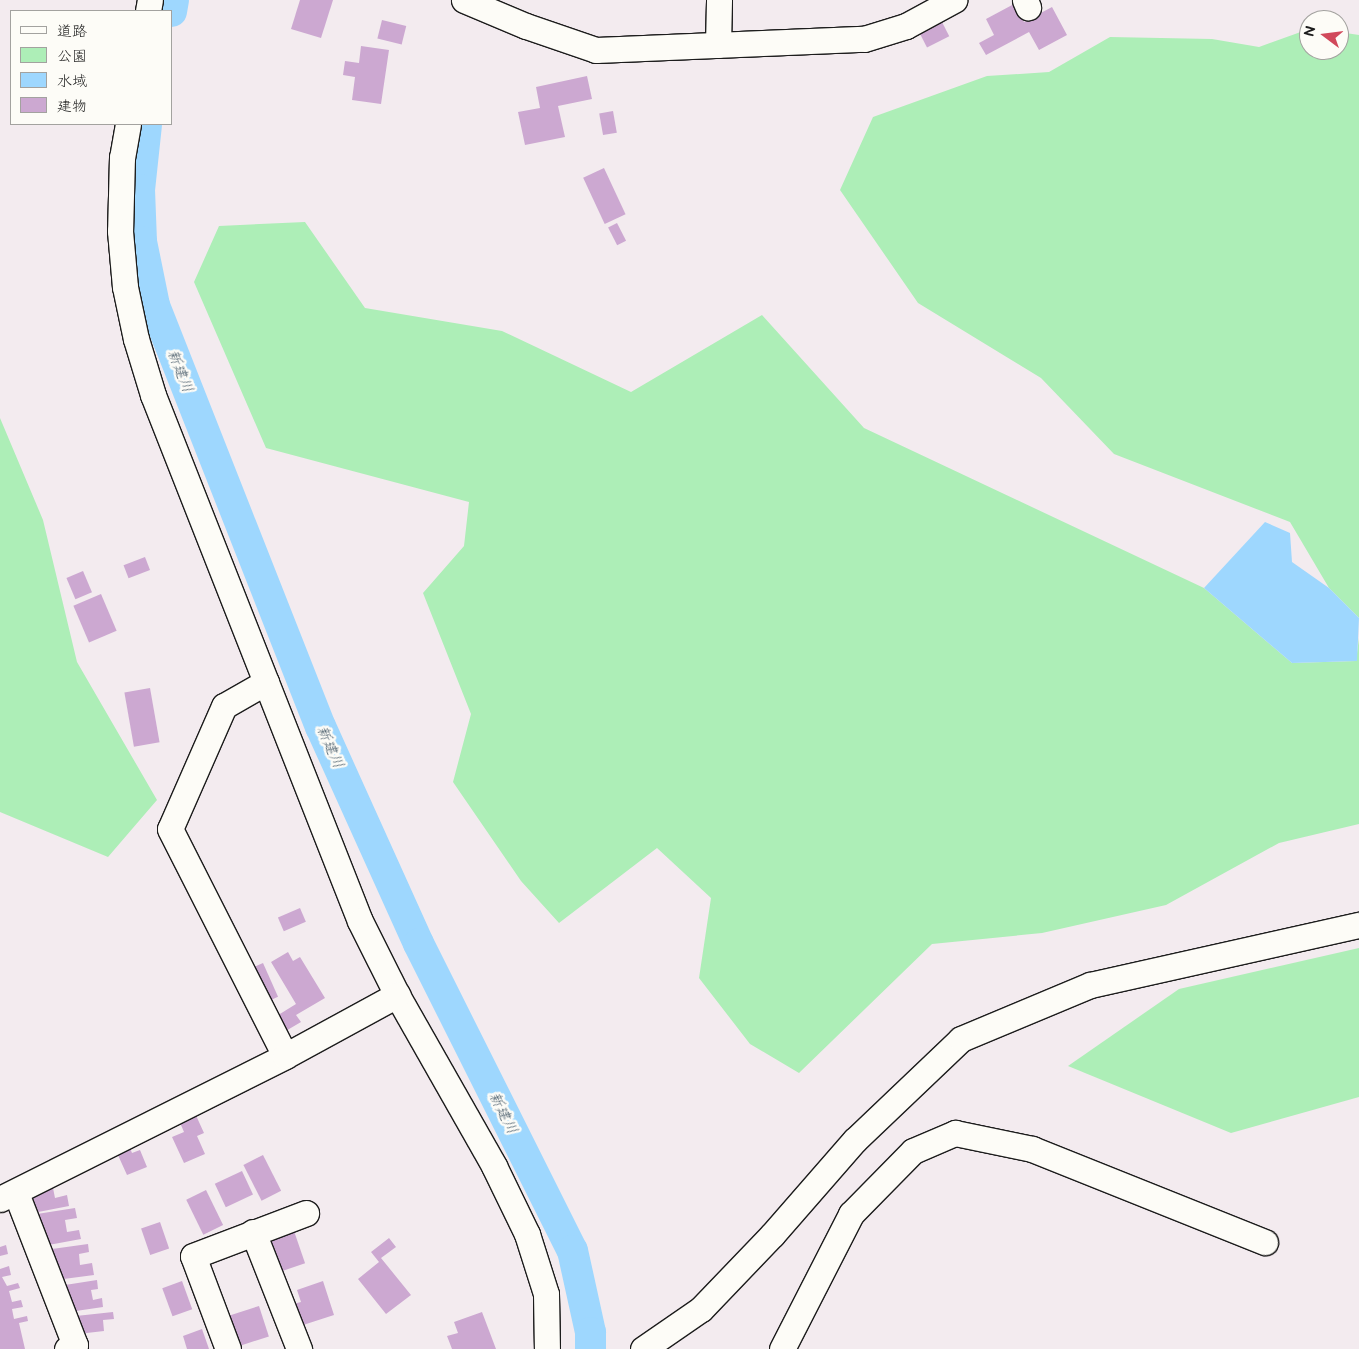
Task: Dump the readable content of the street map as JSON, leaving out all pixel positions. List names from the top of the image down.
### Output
{
  "water": ["新建川"],
  "legend": [
    "道路",
    "公園",
    "水域",
    "建物"
  ],
  "north": "left"
}
